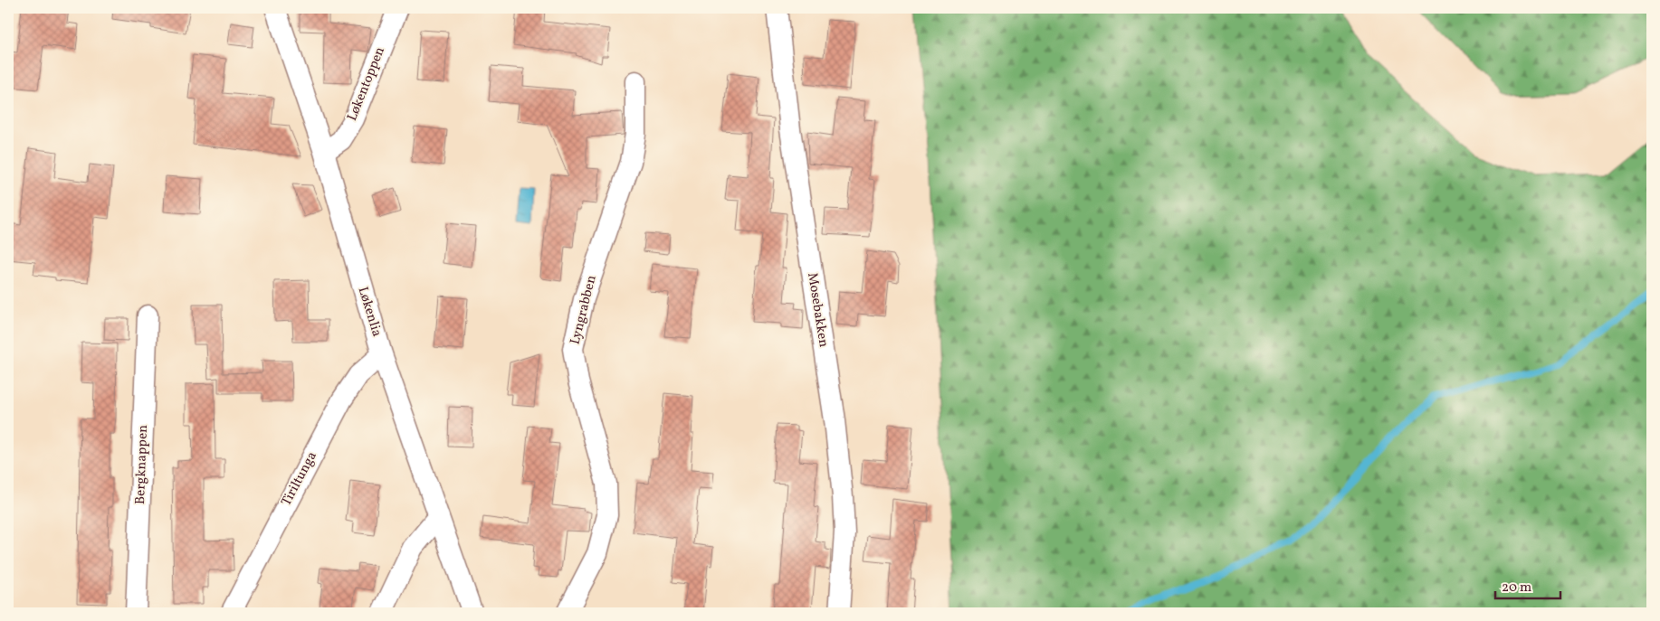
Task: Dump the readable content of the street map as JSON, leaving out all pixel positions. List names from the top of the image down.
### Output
{
  "streets": {
    "street": [
      "Løkentoppen",
      "Lyngrabben",
      "Mosebakken",
      "Løkenlia",
      "Bergknappen",
      "Tiriltunga"
    ]
  },
  "crossings": [
    ["Løkentoppen", "Løkenlia"],
    ["Løkenlia", "Tiriltunga"]
  ],
  "scale_bar": "20 m"
}
